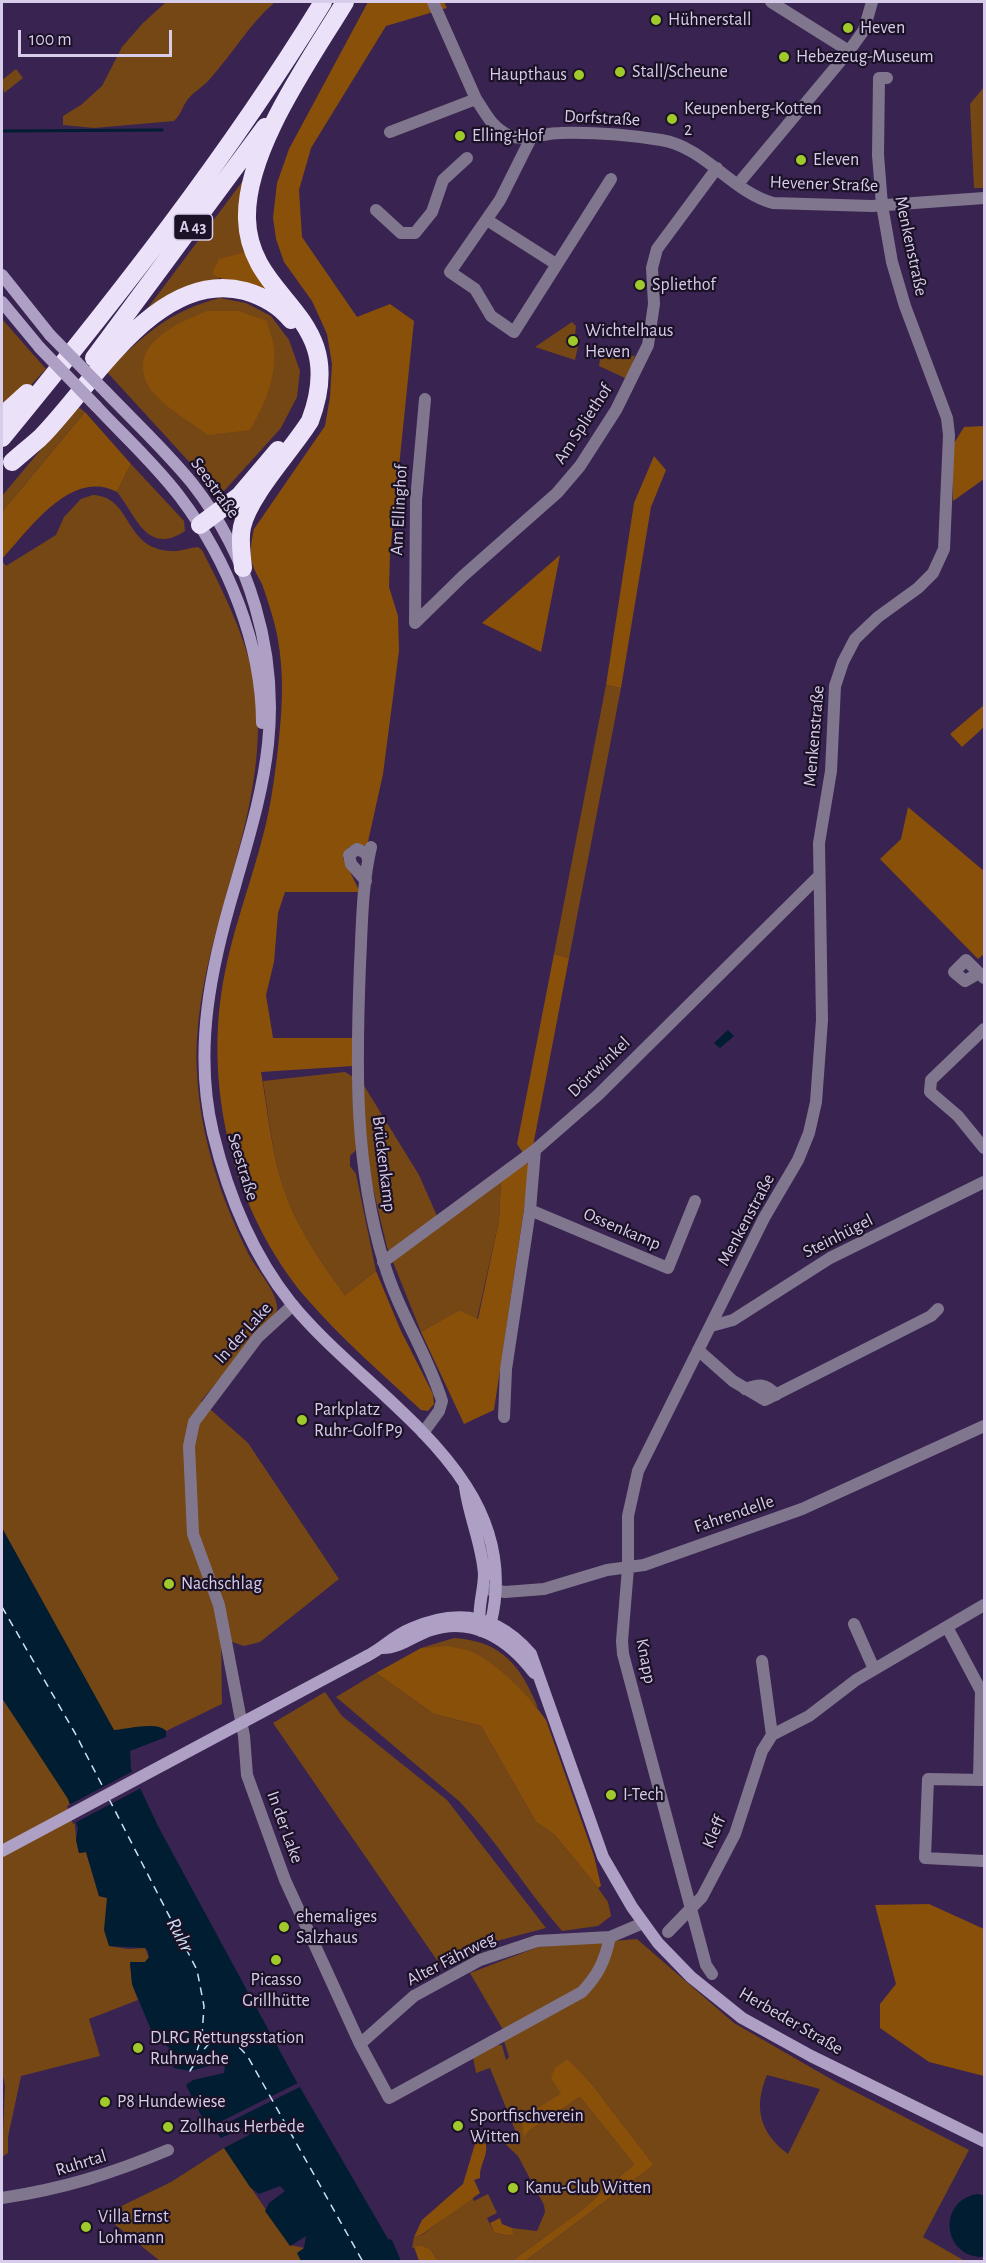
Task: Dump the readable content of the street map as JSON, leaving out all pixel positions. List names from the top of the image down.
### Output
{
  "streets": {
    "highway": ["A 43"],
    "main road": ["Seestraße", "Herbeder Straße"],
    "street": [
      "Dorfstraße",
      "Hevener Straße",
      "Menkenstraße",
      "Am Spliethof",
      "Am Ellinghof",
      "Dörtwinkel",
      "Brückenkamp",
      "Ossenkamp",
      "Steinhügel",
      "In der Lake",
      "Fahrendelle",
      "Knapp",
      "Kleff",
      "Alter Fährweg",
      "Ruhrtal"
    ]
  },
  "crossings": [
    ["Dorfstraße", "Hevener Straße"],
    ["Dorfstraße", "Am Spliethof"],
    ["Hevener Straße", "Menkenstraße"],
    ["Menkenstraße", "Dörtwinkel"],
    ["Menkenstraße", "Steinhügel"],
    ["Menkenstraße", "Knapp"],
    ["Am Spliethof", "Am Ellinghof"],
    ["Seestraße", "Brückenkamp"],
    ["Seestraße", "In der Lake"],
    ["Seestraße", "Fahrendelle"],
    ["Seestraße", "Herbeder Straße"],
    ["Dörtwinkel", "Brückenkamp"],
    ["Steinhügel", "Knapp"],
    ["In der Lake", "Alter Fährweg"],
    ["Fahrendelle", "Knapp"],
    ["Knapp", "Kleff"],
    ["Alter Fährweg", "Herbeder Straße"]
  ],
  "water": ["Ruhr"],
  "places": [
    "Hühnerstall",
    "Heven",
    "Hebezeug-Museum",
    "Stall/Scheune",
    "Haupthaus",
    "Keupenberg-Kotten 2",
    "Elling-Hof",
    "Eleven",
    "Spliethof",
    "Wichtelhaus Heven",
    "Parkplatz Ruhr-Golf P9",
    "Nachschlag",
    "I-Tech",
    "ehemaliges Salzhaus",
    "Picasso Grillhütte",
    "DLRG Rettungsstation Ruhrwache",
    "P8 Hundewiese",
    "Sportfischverein Witten",
    "Zollhaus Herbede",
    "Kanu-Club Witten",
    "Villa Ernst Lohmann"
  ],
  "scale_bar": "100 m"
}
